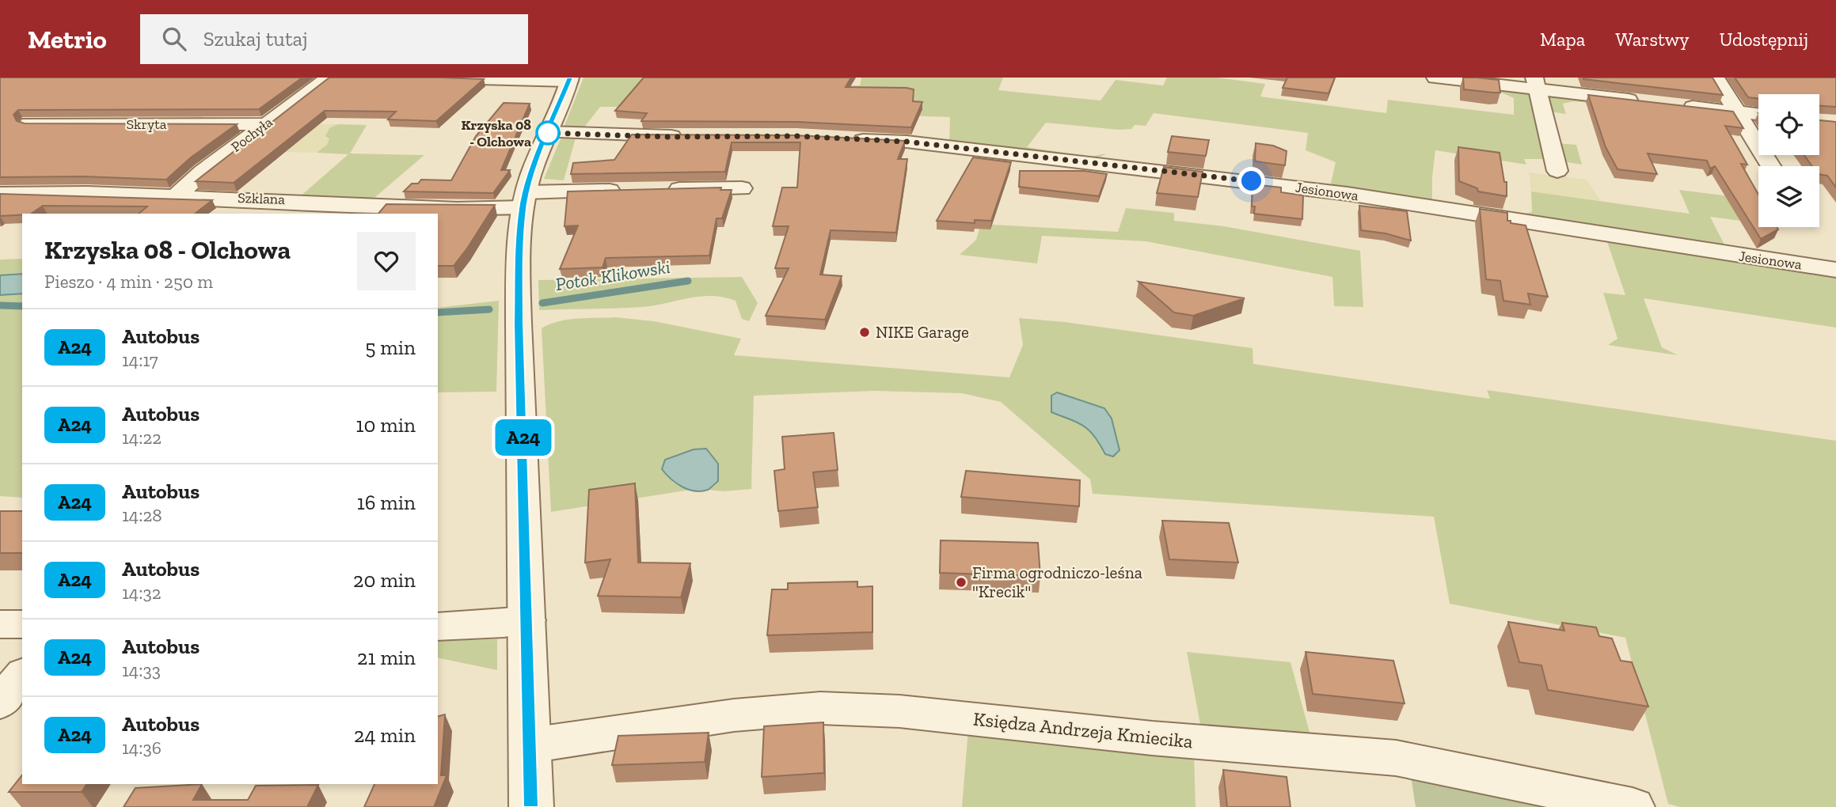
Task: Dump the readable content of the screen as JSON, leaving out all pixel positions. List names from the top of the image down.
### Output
{
  "streets": {
    "street": [
      "Skryta",
      "Pochyła",
      "Jesionowa",
      "Szklana",
      "Księdza Andrzeja Kmiecika"
    ]
  },
  "crossings": [
    ["Skryta", "Pochyła"],
    ["Pochyła", "Szklana"]
  ],
  "water": ["Potok Klikowski"],
  "places": ["Krzyska 08 - Olchowa", "NIKE Garage", "Firma ogrodniczo-leśna \"Krecik\""],
  "lines": ["bus line A24"],
  "page": {
    "header": "Metrio",
    "search": "Szukaj tutaj",
    "nav": ["Mapa", "Warstwy", "Udostępnij"],
    "on_map": "A24",
    "heading": ["Krzyska 08 - Olchowa", "Pieszo · 4 min · 250 m"],
    "list": [
      {
        "mark": "A24",
        "name": "Autobus",
        "note": "14:17",
        "value": "5 min"
      },
      {
        "mark": "A24",
        "name": "Autobus",
        "note": "14:22",
        "value": "10 min"
      },
      {
        "mark": "A24",
        "name": "Autobus",
        "note": "14:28",
        "value": "16 min"
      },
      {
        "mark": "A24",
        "name": "Autobus",
        "note": "14:32",
        "value": "20 min"
      },
      {
        "mark": "A24",
        "name": "Autobus",
        "note": "14:33",
        "value": "21 min"
      },
      {
        "mark": "A24",
        "name": "Autobus",
        "note": "14:36",
        "value": "24 min"
      }
    ]
  }
}
